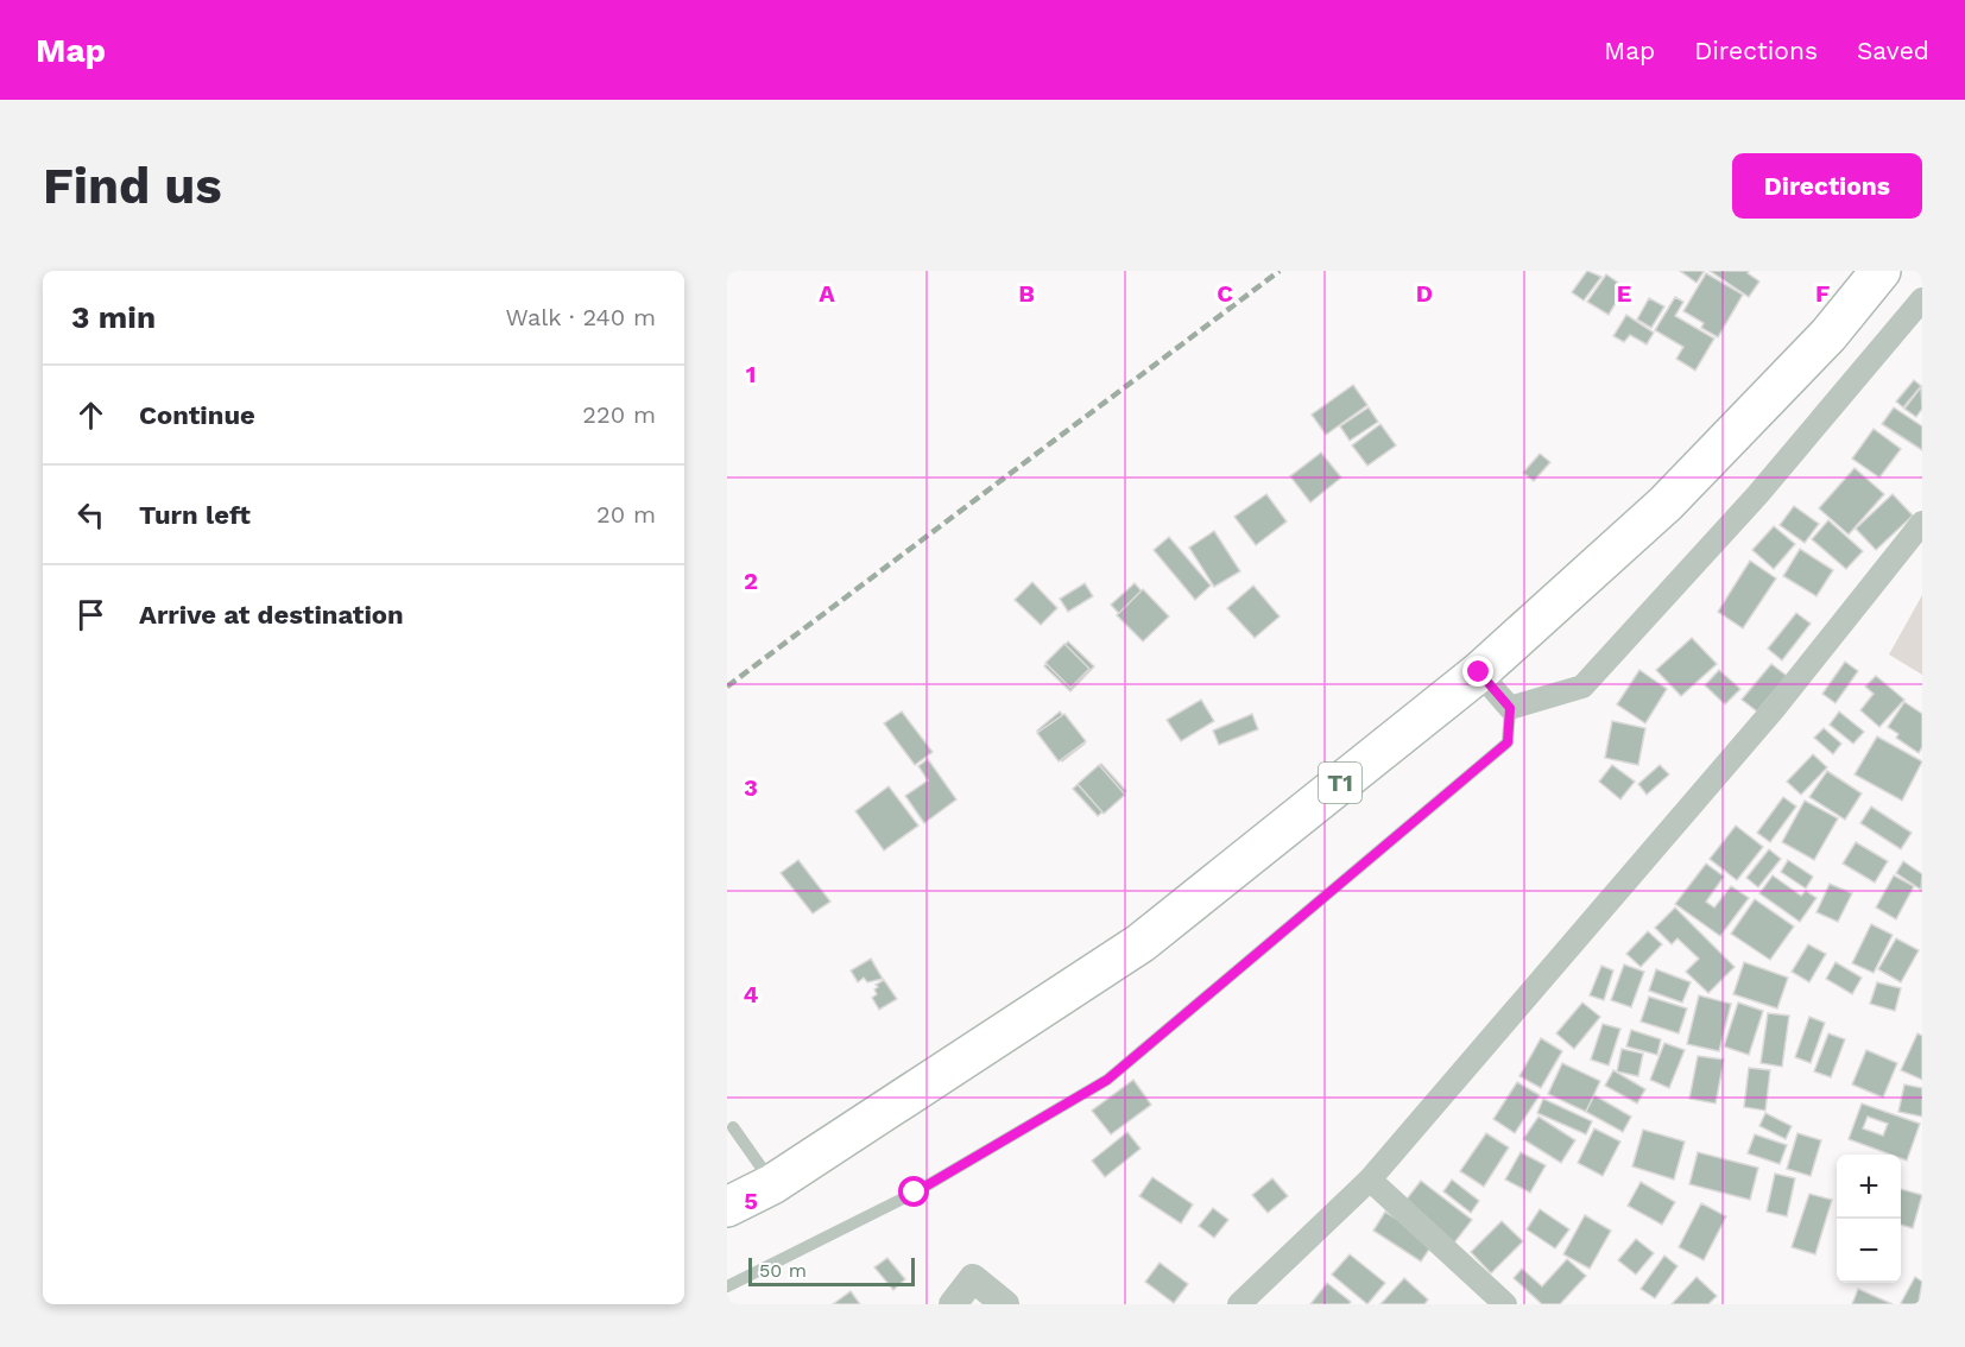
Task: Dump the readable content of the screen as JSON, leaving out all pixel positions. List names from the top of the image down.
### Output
{
  "streets": {
    "highway": ["T1"]
  },
  "scale_bar": "50 m",
  "page": {
    "header": "Map",
    "nav": ["Map", "Directions", "Saved"],
    "buttons": "Directions",
    "title": "Find us",
    "heading": ["3 min", "Walk · 240 m"],
    "list": [
      ["Continue", "220 m"],
      ["Turn left", "20 m"],
      "Arrive at destination"
    ],
    "map_buttons": ["+", "−"],
    "scale": "50 m"
  },
  "grid": {
    "columns": [
      "A",
      "B",
      "C",
      "D",
      "E",
      "F"
    ],
    "rows": [
      "1",
      "2",
      "3",
      "4",
      "5"
    ]
  }
}
